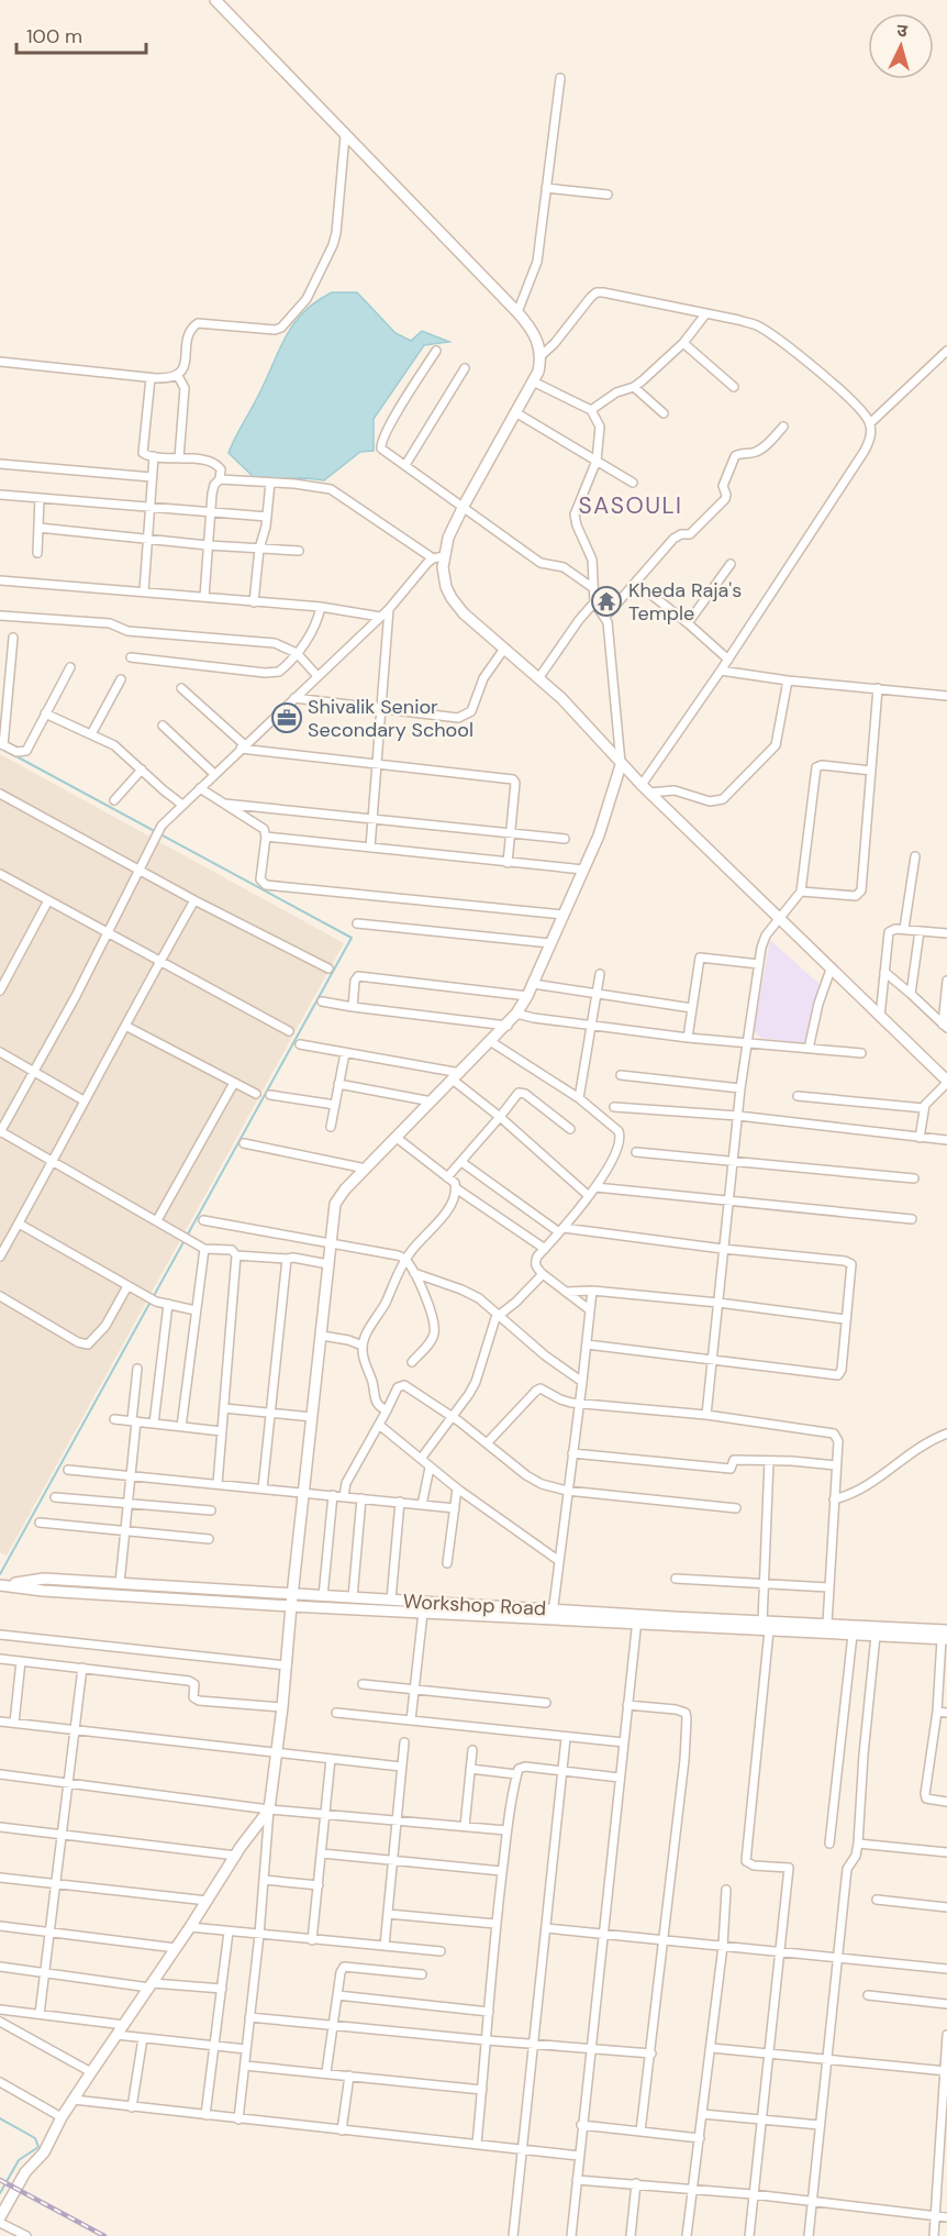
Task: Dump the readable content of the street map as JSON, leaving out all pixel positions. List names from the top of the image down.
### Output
{
  "streets": {
    "main road": ["Workshop Road"]
  },
  "districts": ["SASOULI"],
  "places": {
    "temple": ["Kheda Raja's Temple"],
    "office": ["Shivalik Senior Secondary School"]
  },
  "scale_bar": "100 m",
  "north": "top"
}
